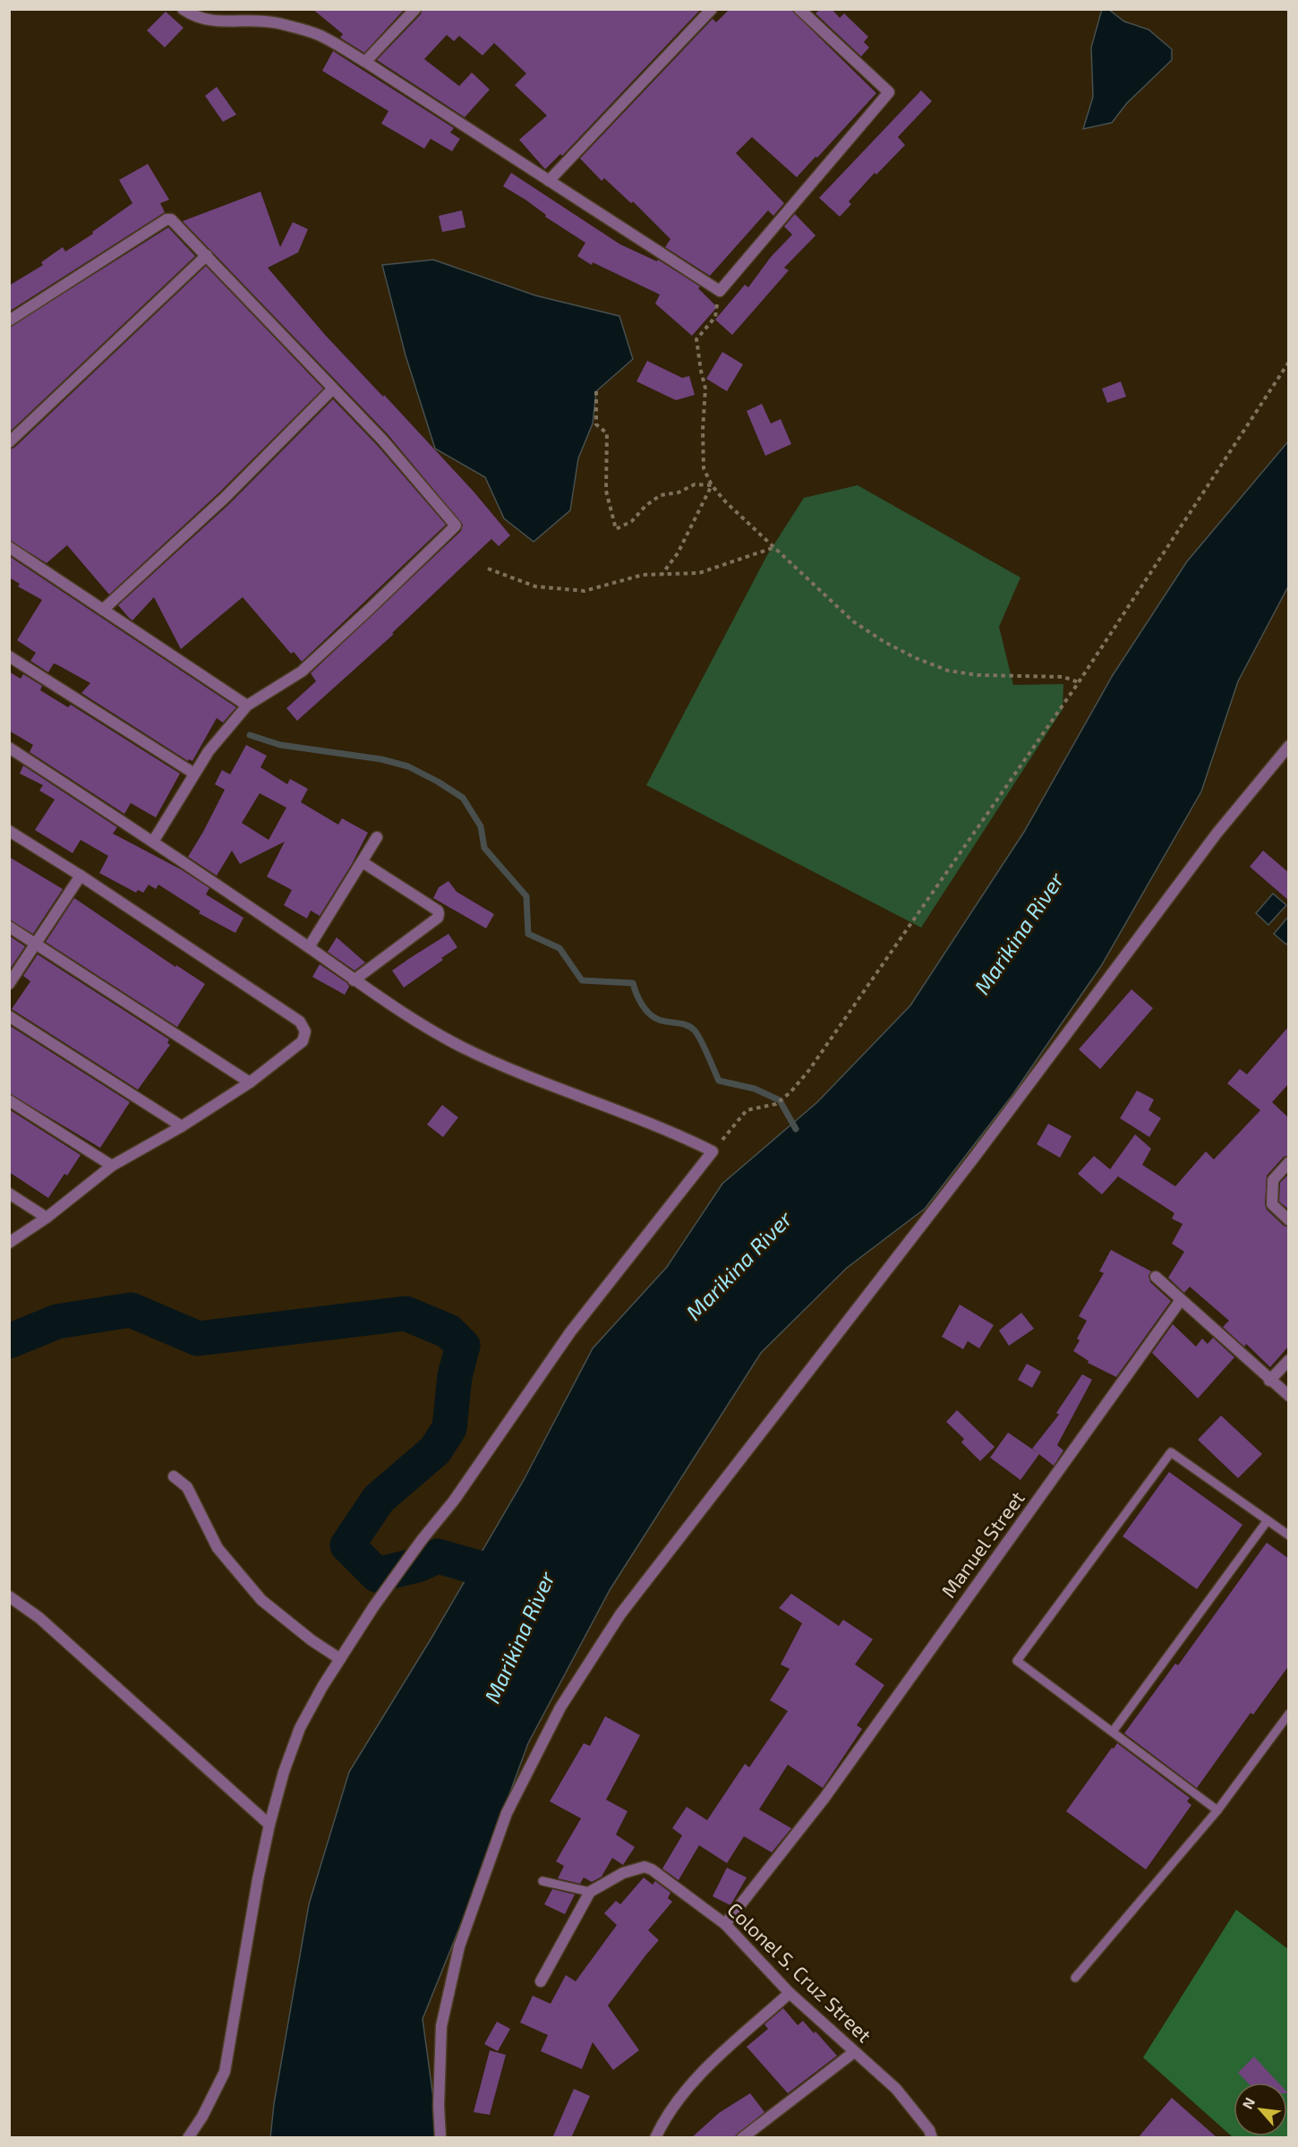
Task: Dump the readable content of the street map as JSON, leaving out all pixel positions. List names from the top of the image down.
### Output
{
  "streets": {
    "street": ["Manuel Street", "Colonel S. Cruz Street"]
  },
  "crossings": [
    ["Manuel Street", "Colonel S. Cruz Street"]
  ],
  "water": ["Marikina River"],
  "north": "top left"
}
